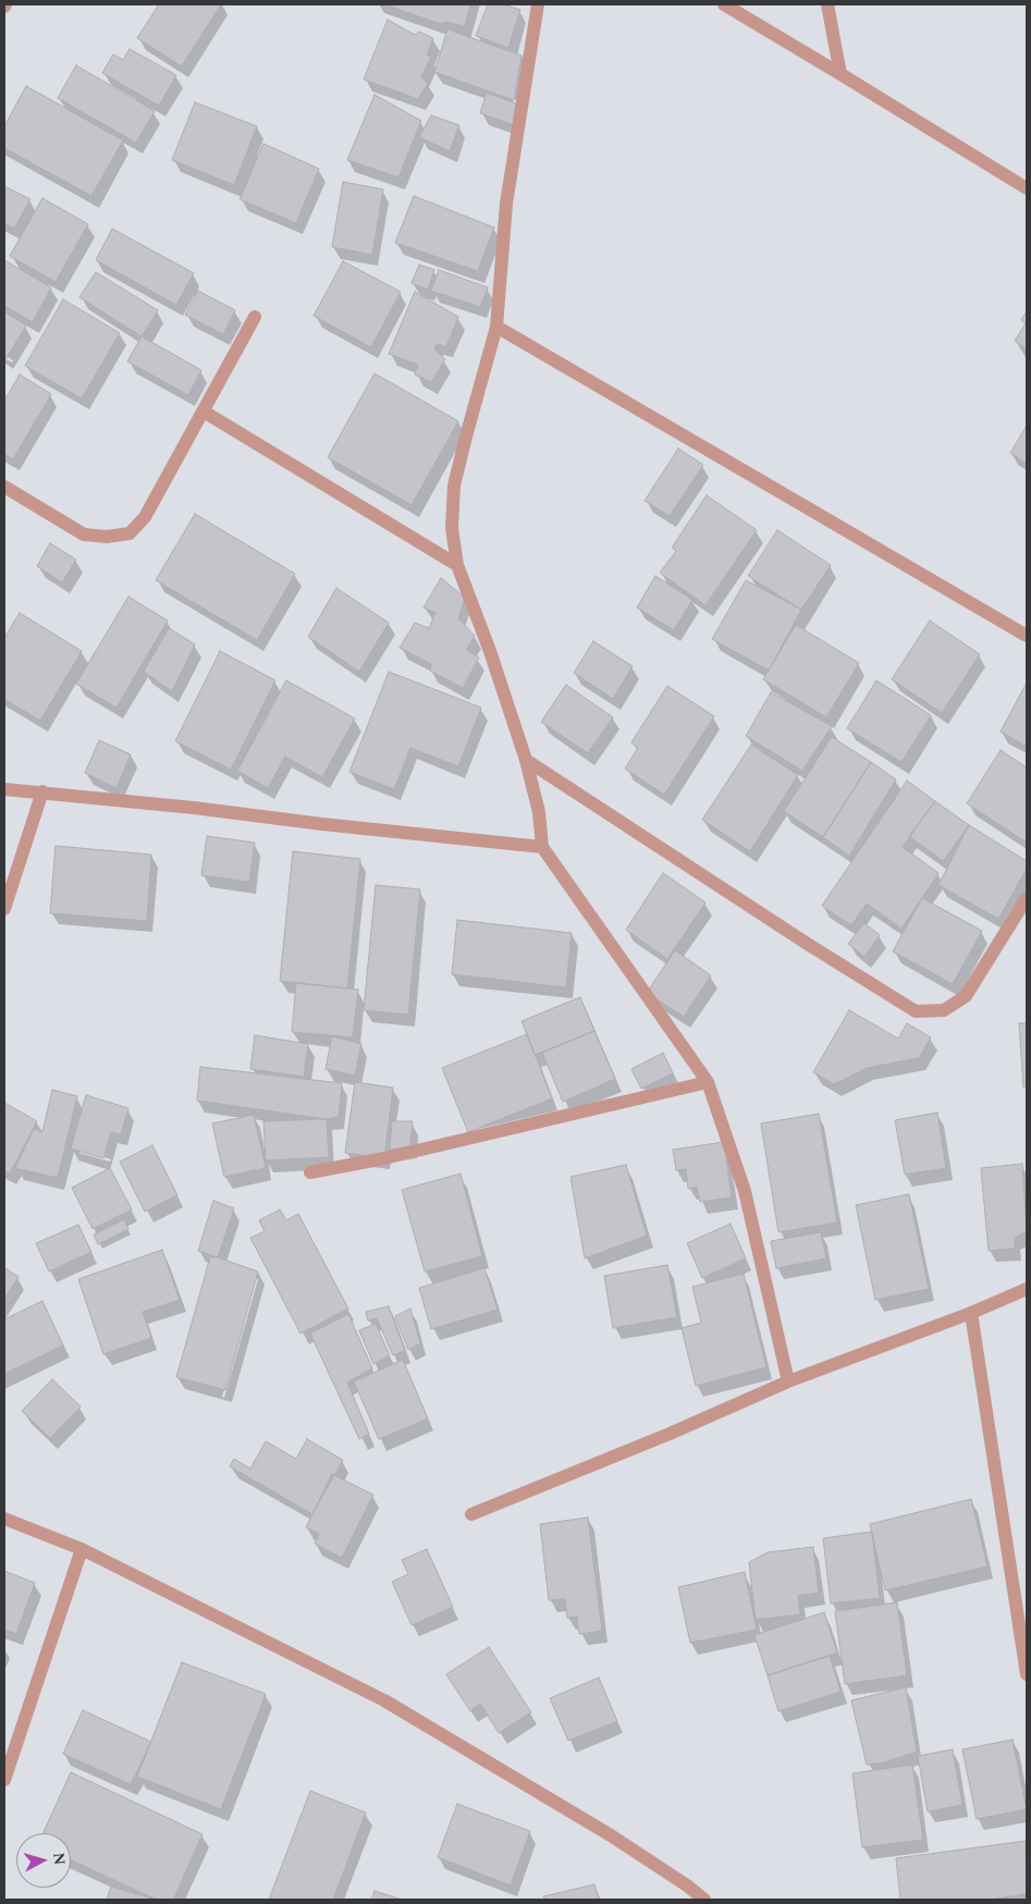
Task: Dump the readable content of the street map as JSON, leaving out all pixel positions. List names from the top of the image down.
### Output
{
  "north": "right"
}
